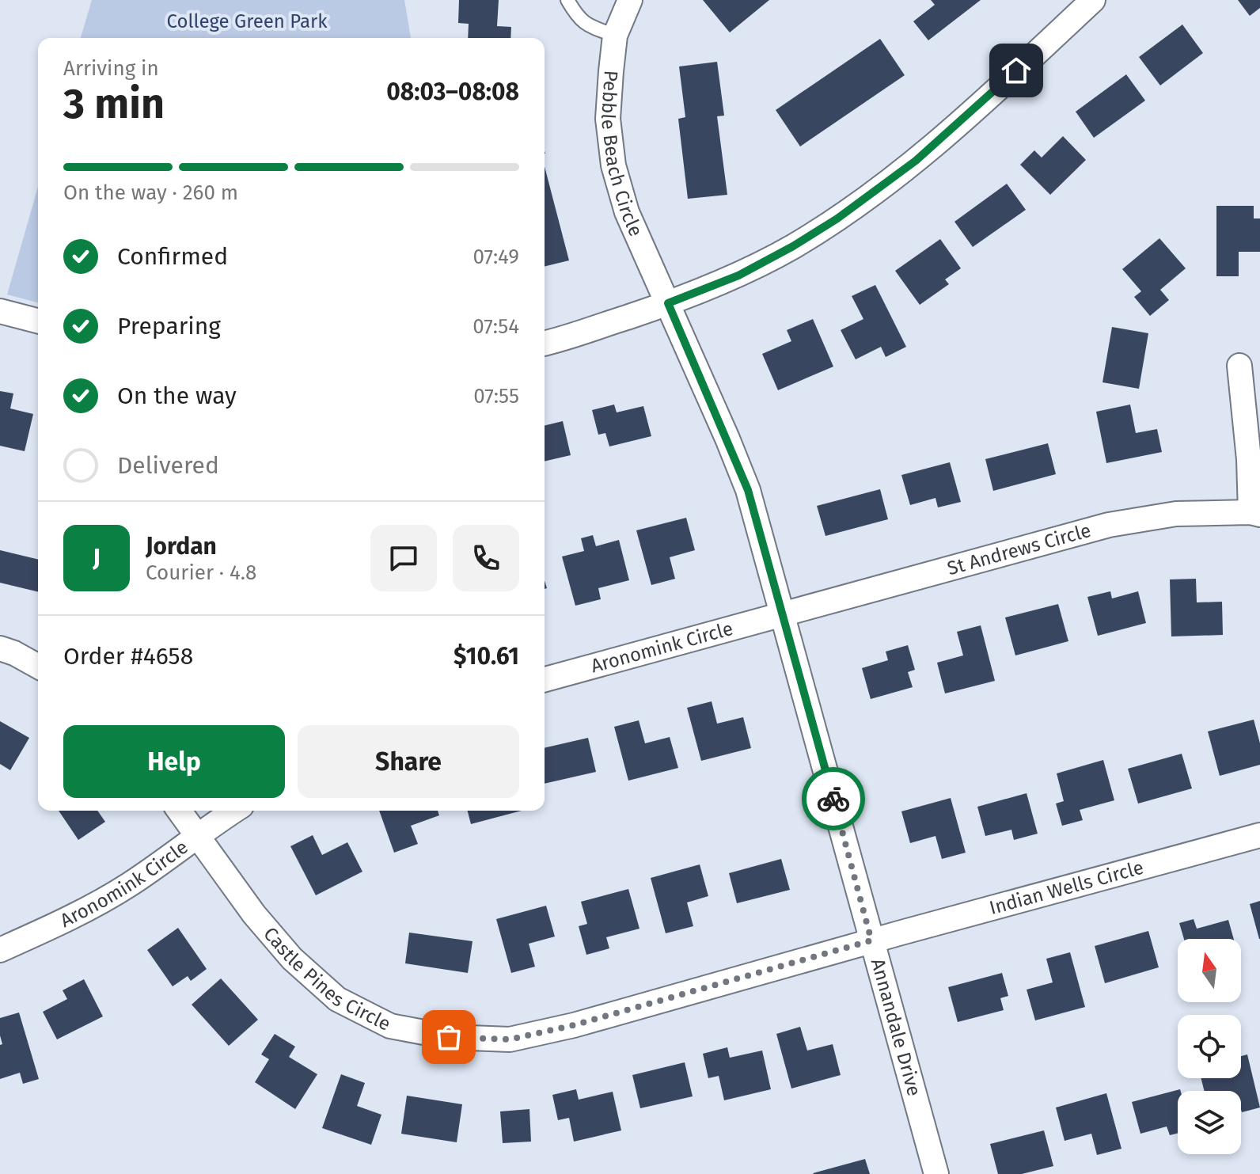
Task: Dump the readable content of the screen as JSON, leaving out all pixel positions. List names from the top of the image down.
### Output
{
  "streets": {
    "street": [
      "Pebble Beach Circle",
      "St Andrews Circle",
      "Aronomink Circle",
      "Indian Wells Circle",
      "Castle Pines Circle",
      "Annandale Drive"
    ]
  },
  "crossings": [
    ["Pebble Beach Circle", "Annandale Drive"],
    ["St Andrews Circle", "Aronomink Circle"],
    ["St Andrews Circle", "Annandale Drive"],
    ["Aronomink Circle", "Castle Pines Circle"],
    ["Aronomink Circle", "Annandale Drive"],
    ["Indian Wells Circle", "Castle Pines Circle"],
    ["Indian Wells Circle", "Annandale Drive"],
    ["Castle Pines Circle", "Annandale Drive"]
  ],
  "parks": ["College Green Park"],
  "north": "top",
  "page": {
    "heading": ["3 min", "Arriving in", "08:03–08:08"],
    "panel": [
      "Jordan",
      "Courier · 4.8",
      "Order #4658",
      "$10.61"
    ],
    "bar": "On the way · 260 m",
    "list": [
      ["Confirmed", "07:49"],
      ["Preparing", "07:54"],
      ["On the way", "07:55"],
      "Delivered"
    ],
    "round": "J",
    "buttons": ["Help", "Share"]
  }
}
